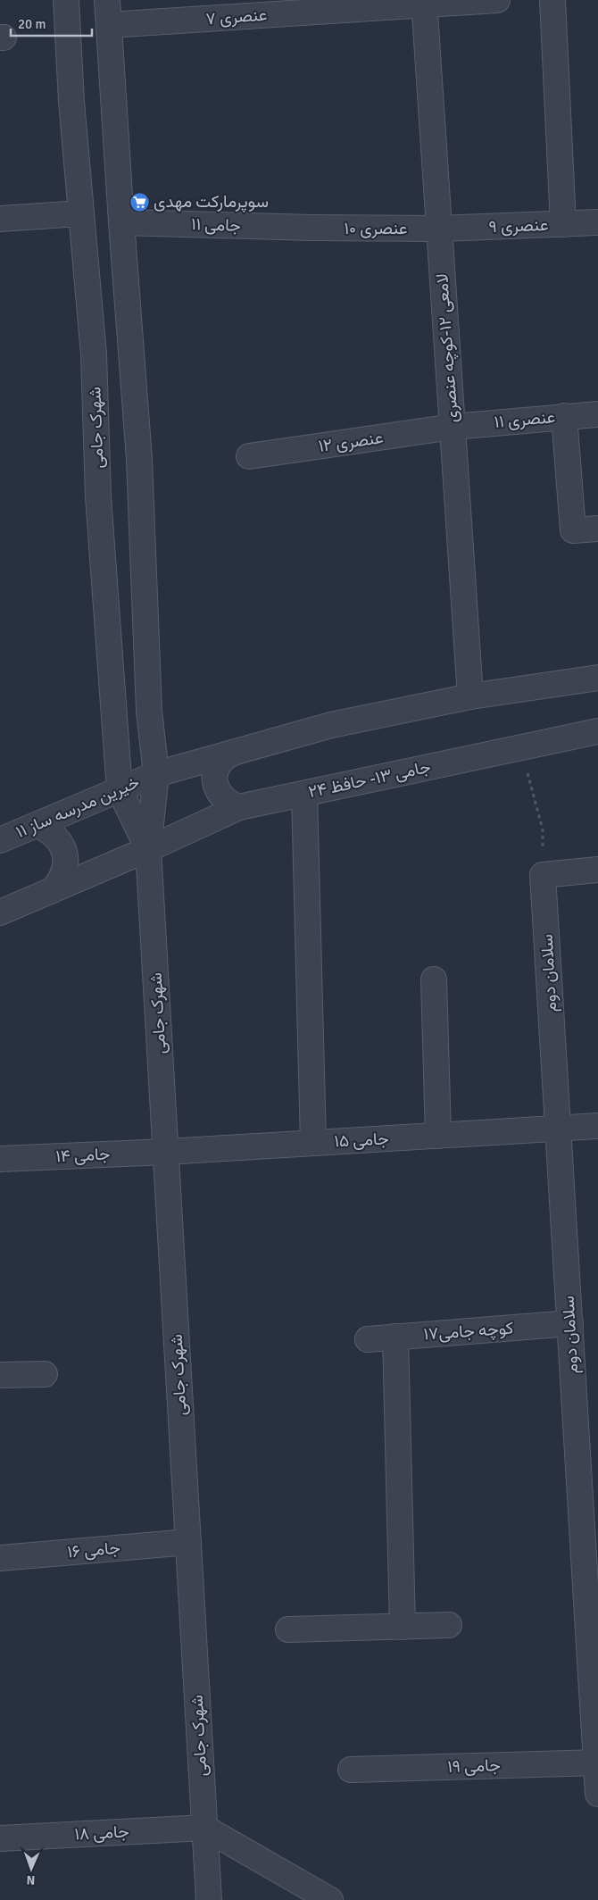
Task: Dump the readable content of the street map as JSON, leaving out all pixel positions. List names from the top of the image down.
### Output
{
  "streets": {
    "street": [
      "۷ عنصری",
      "۱۱ جامی",
      "۹ عنصری",
      "۱۰ عنصری",
      "لامعی ۱۲-کوچه عنصری",
      "۱۱ عنصری",
      "شهرک جامی",
      "۱۲ عنصری",
      "جامی ۱۳- حافظ ۲۴",
      "۱۱ خیرین مدرسه ساز",
      "سلامان دوم",
      "۱۵ جامی",
      "۱۴ جامی",
      "کوچه جامی۱۷",
      "۱۶ جامی",
      "۱۹ جامی",
      "۱۸ جامی"
    ]
  },
  "crossings": [
    ["۷ عنصری", "لامعی ۱۲-کوچه عنصری"],
    ["۷ عنصری", "شهرک جامی"],
    ["۱۱ جامی", "۱۰ عنصری"],
    ["۱۱ جامی", "شهرک جامی"],
    ["۹ عنصری", "۱۰ عنصری"],
    ["۹ عنصری", "لامعی ۱۲-کوچه عنصری"],
    ["۱۰ عنصری", "لامعی ۱۲-کوچه عنصری"],
    ["لامعی ۱۲-کوچه عنصری", "۱۱ عنصری"],
    ["لامعی ۱۲-کوچه عنصری", "۱۲ عنصری"],
    ["۱۱ عنصری", "۱۲ عنصری"],
    ["شهرک جامی", "جامی ۱۳- حافظ ۲۴"],
    ["شهرک جامی", "۱۱ خیرین مدرسه ساز"],
    ["شهرک جامی", "۱۵ جامی"],
    ["شهرک جامی", "۱۴ جامی"],
    ["شهرک جامی", "۱۶ جامی"],
    ["شهرک جامی", "۱۸ جامی"],
    ["سلامان دوم", "۱۵ جامی"],
    ["سلامان دوم", "کوچه جامی۱۷"],
    ["سلامان دوم", "۱۹ جامی"],
    ["۱۵ جامی", "۱۴ جامی"]
  ],
  "places": {
    "supermarket": ["سوپرمارکت مهدی"]
  },
  "scale_bar": "20 m",
  "north": "bottom"
}
